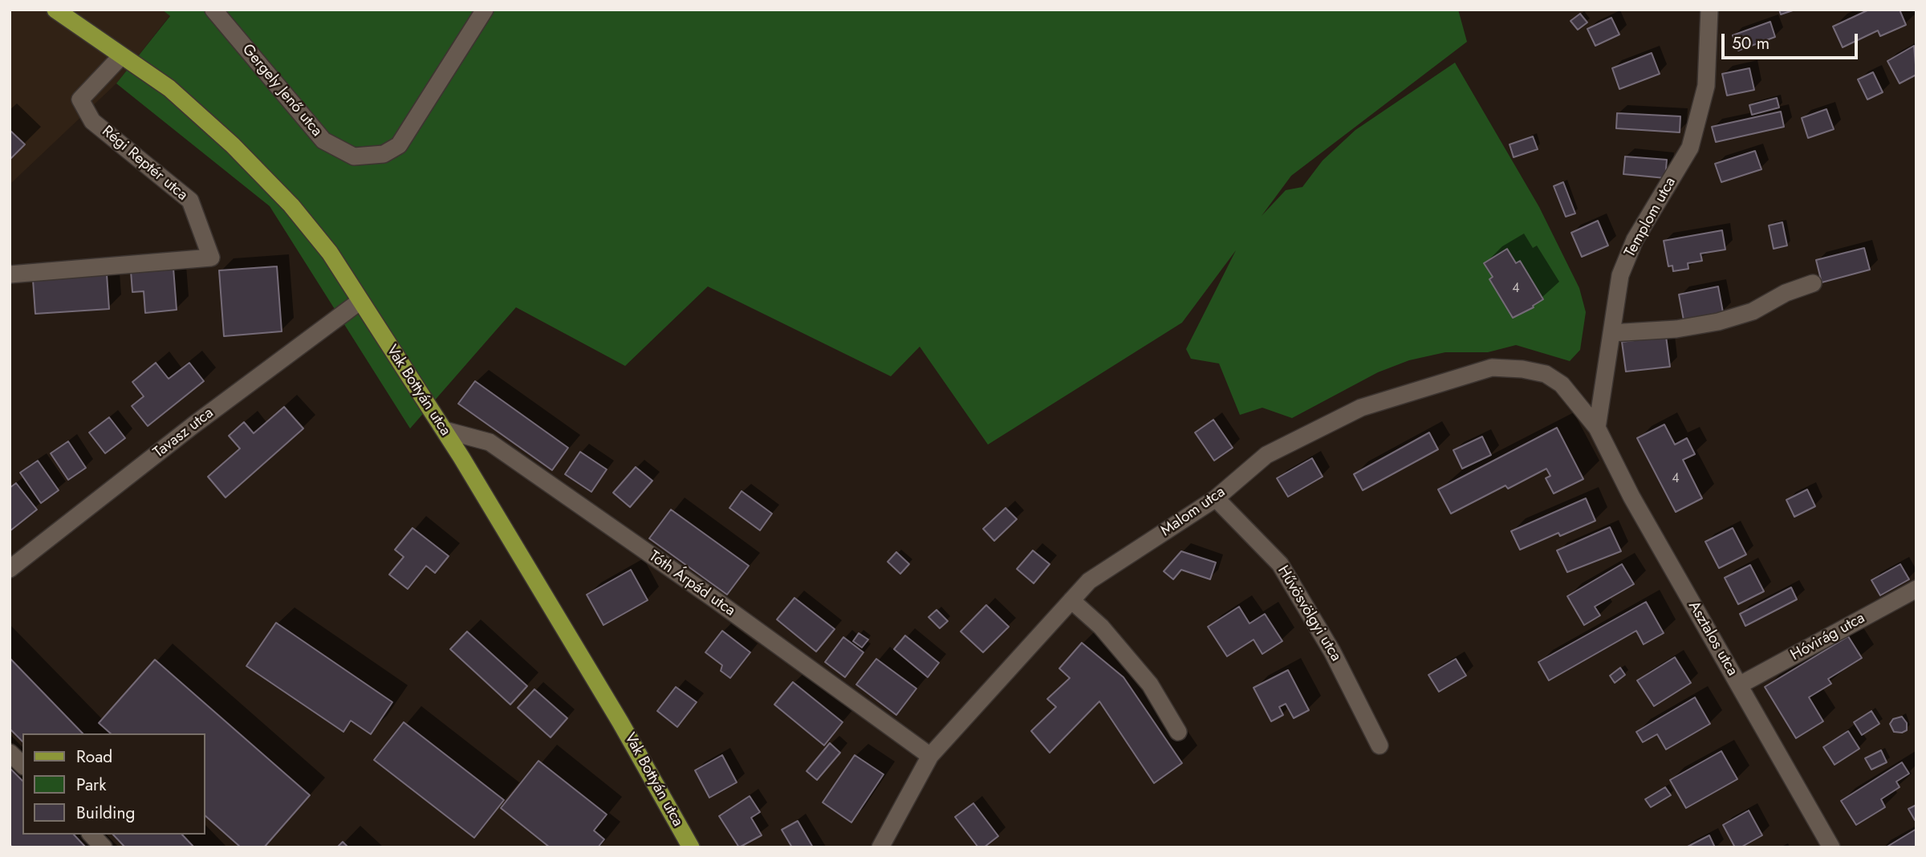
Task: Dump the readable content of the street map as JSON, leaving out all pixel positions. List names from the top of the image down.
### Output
{
  "streets": {
    "main road": ["Vak Bottyán utca"],
    "street": [
      "Gergely Jenő utca",
      "Régi Reptér utca",
      "Templom utca",
      "Tavasz utca",
      "Malom utca",
      "Tóth Árpád utca",
      "Hűvösvölgyi utca",
      "Hóvirág utca",
      "Asztalos utca"
    ]
  },
  "crossings": [
    ["Régi Reptér utca", "Vak Bottyán utca"],
    ["Templom utca", "Malom utca"],
    ["Templom utca", "Asztalos utca"],
    ["Vak Bottyán utca", "Tavasz utca"],
    ["Vak Bottyán utca", "Tóth Árpád utca"],
    ["Malom utca", "Tóth Árpád utca"],
    ["Malom utca", "Hűvösvölgyi utca"],
    ["Malom utca", "Asztalos utca"],
    ["Hóvirág utca", "Asztalos utca"]
  ],
  "house_numbers": ["4", "4"],
  "legend": ["Road", "Park", "Building"],
  "scale_bar": "50 m"
}
